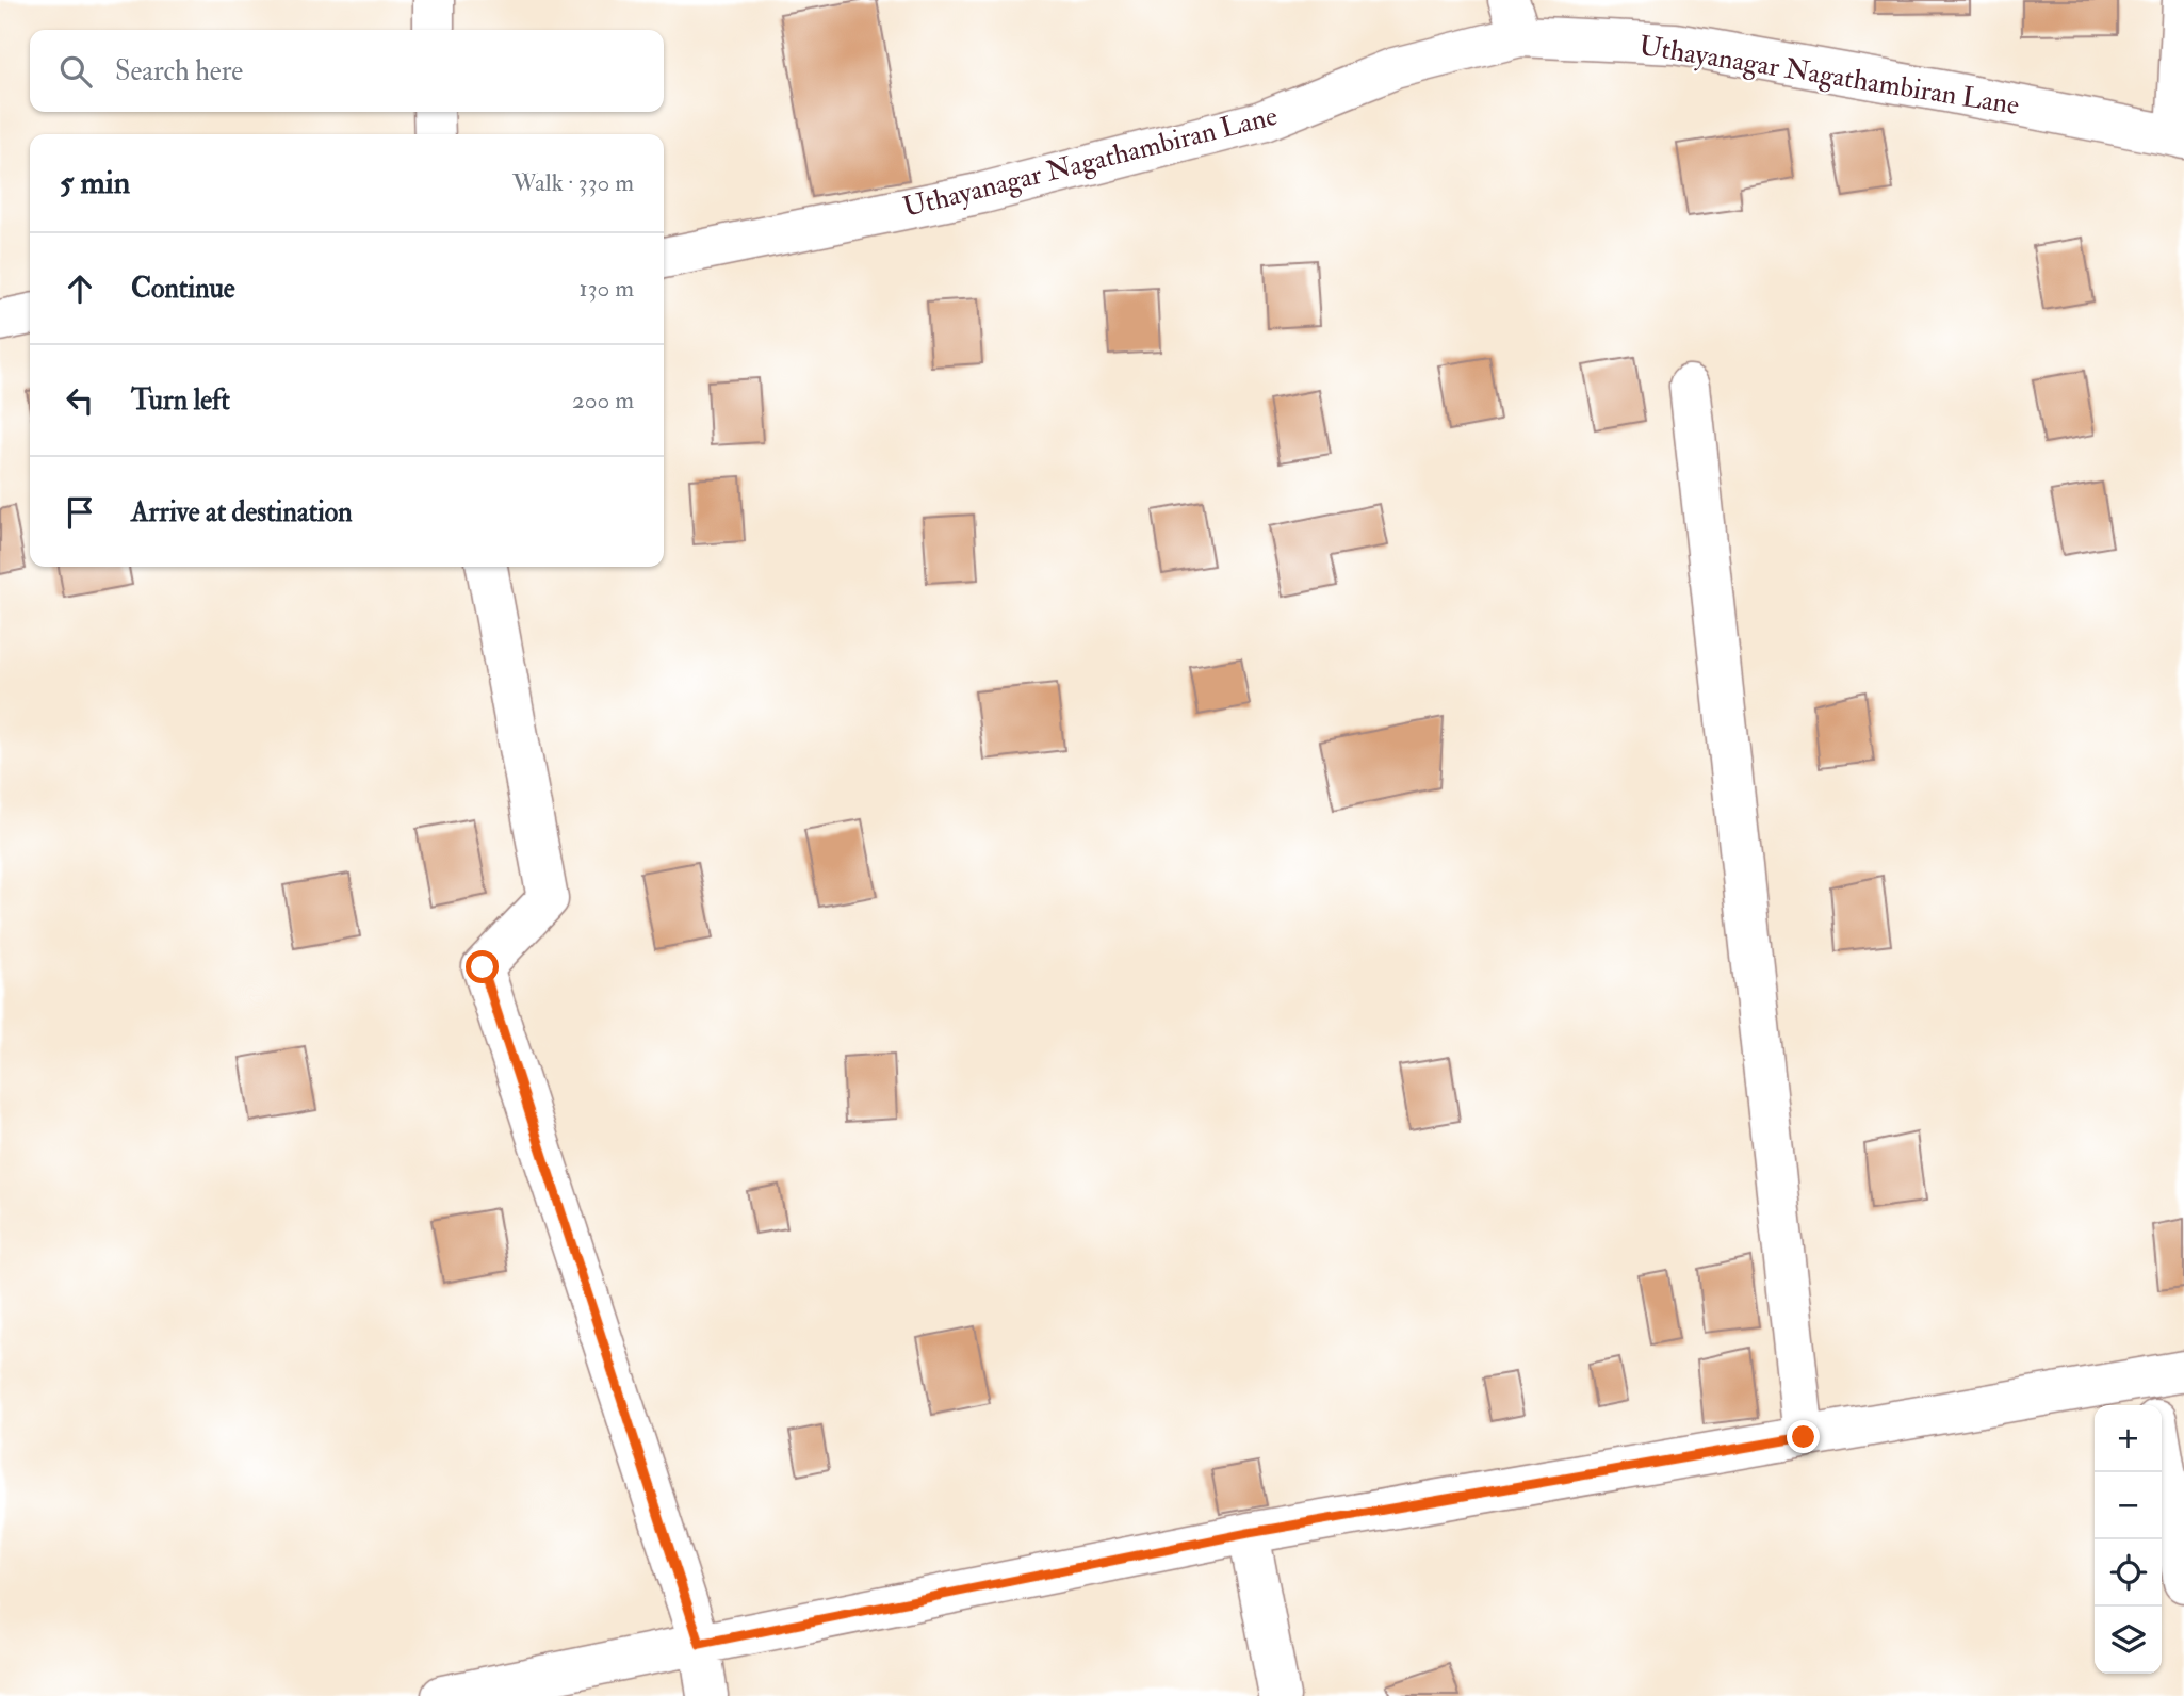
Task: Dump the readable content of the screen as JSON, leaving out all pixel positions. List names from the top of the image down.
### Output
{
  "streets": {
    "street": ["Uthayanagar Nagathambiran Lane"]
  },
  "page": {
    "search": "Search here",
    "heading": ["5 min", "Walk · 330 m"],
    "list": [
      ["Continue", "130 m"],
      ["Turn left", "200 m"],
      "Arrive at destination"
    ],
    "map_buttons": ["+", "−"]
  }
}
